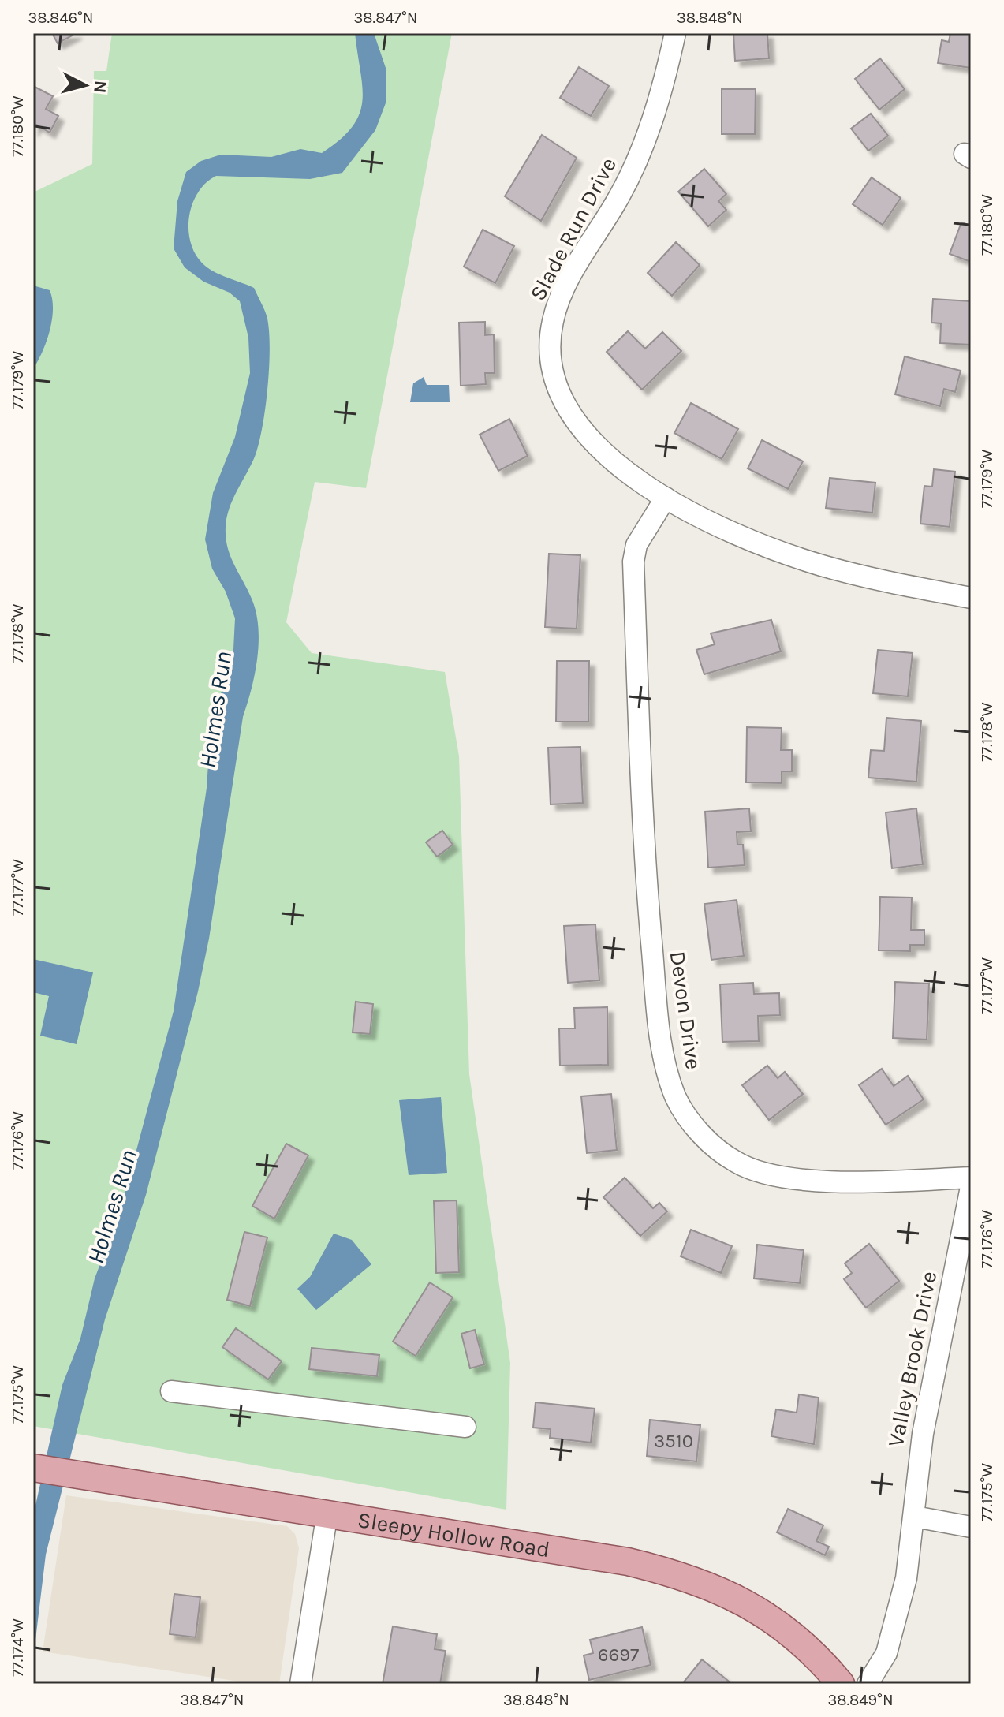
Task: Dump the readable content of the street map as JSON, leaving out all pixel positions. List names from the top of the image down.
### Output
{
  "streets": {
    "main road": ["Sleepy Hollow Road"],
    "street": ["Slade Run Drive", "Devon Drive", "Valley Brook Drive"]
  },
  "crossings": [
    ["Slade Run Drive", "Devon Drive"]
  ],
  "water": ["Holmes Run"],
  "house_numbers": ["3510", "6697"],
  "north": "right",
  "coordinates": [
    "38.846°N",
    "38.847°N",
    "38.848°N",
    "77.180°W",
    "77.179°W",
    "77.178°W",
    "77.177°W",
    "77.176°W",
    "77.175°W",
    "77.174°W",
    "38.849°N"
  ]
}
